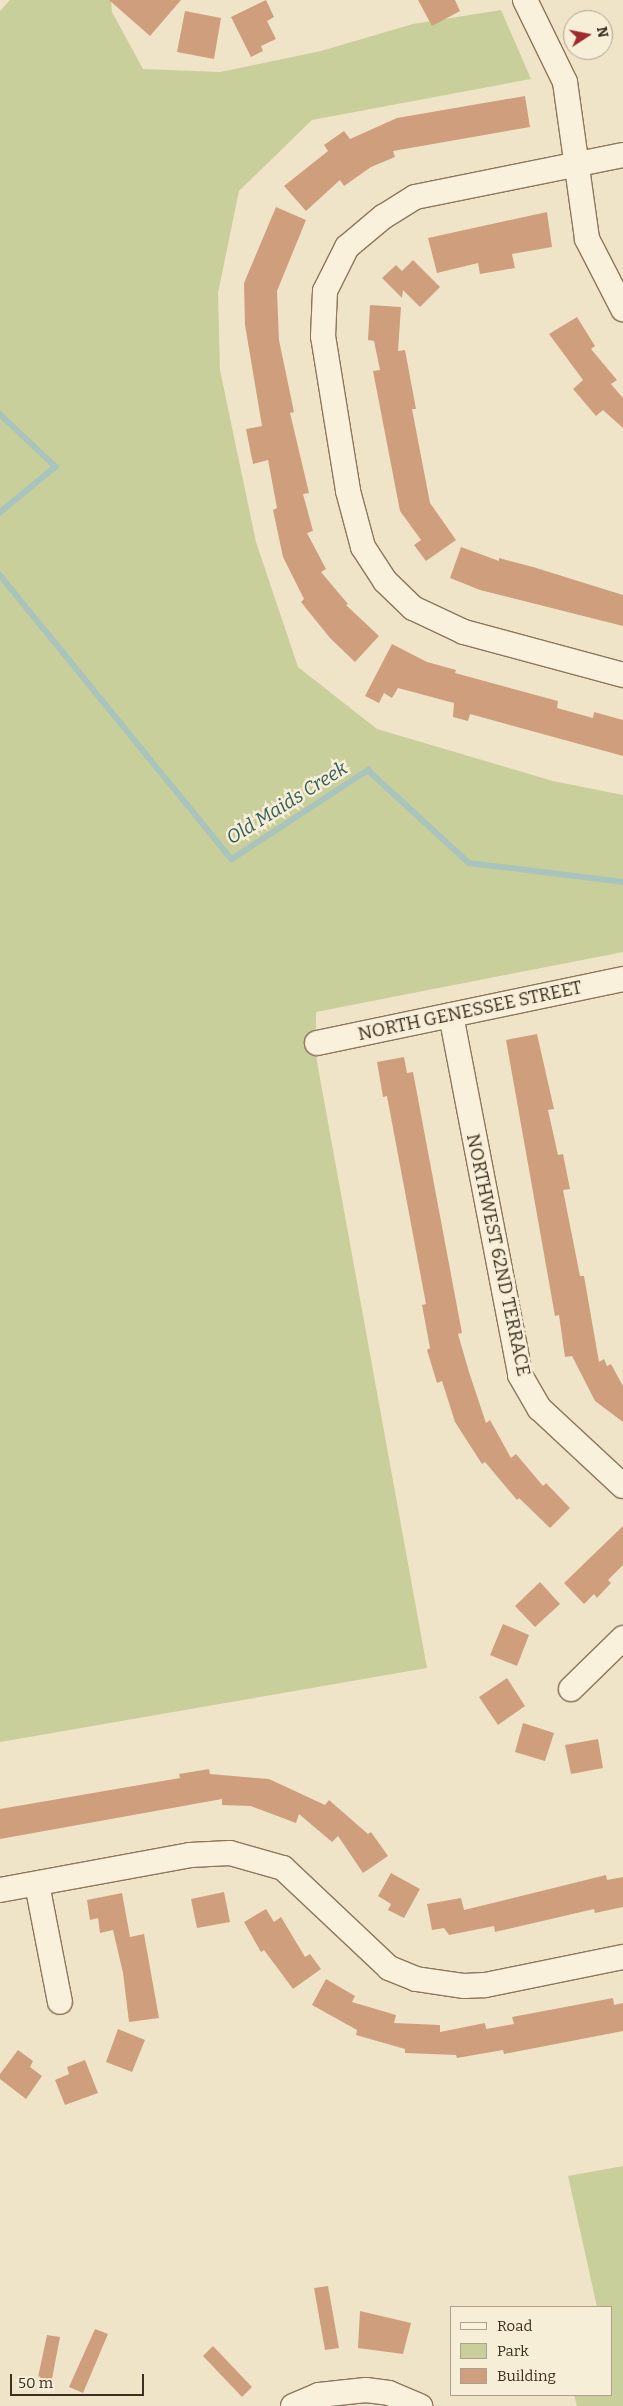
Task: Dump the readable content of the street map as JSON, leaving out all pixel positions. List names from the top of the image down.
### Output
{
  "streets": {
    "street": ["NORTH GENESSEE STREET", "NORTHWEST 62ND TERRACE"]
  },
  "crossings": [
    ["NORTH GENESSEE STREET", "NORTHWEST 62ND TERRACE"]
  ],
  "water": ["Old Maids Creek"],
  "legend": ["Road", "Park", "Building"],
  "scale_bar": "50 m",
  "north": "right"
}
